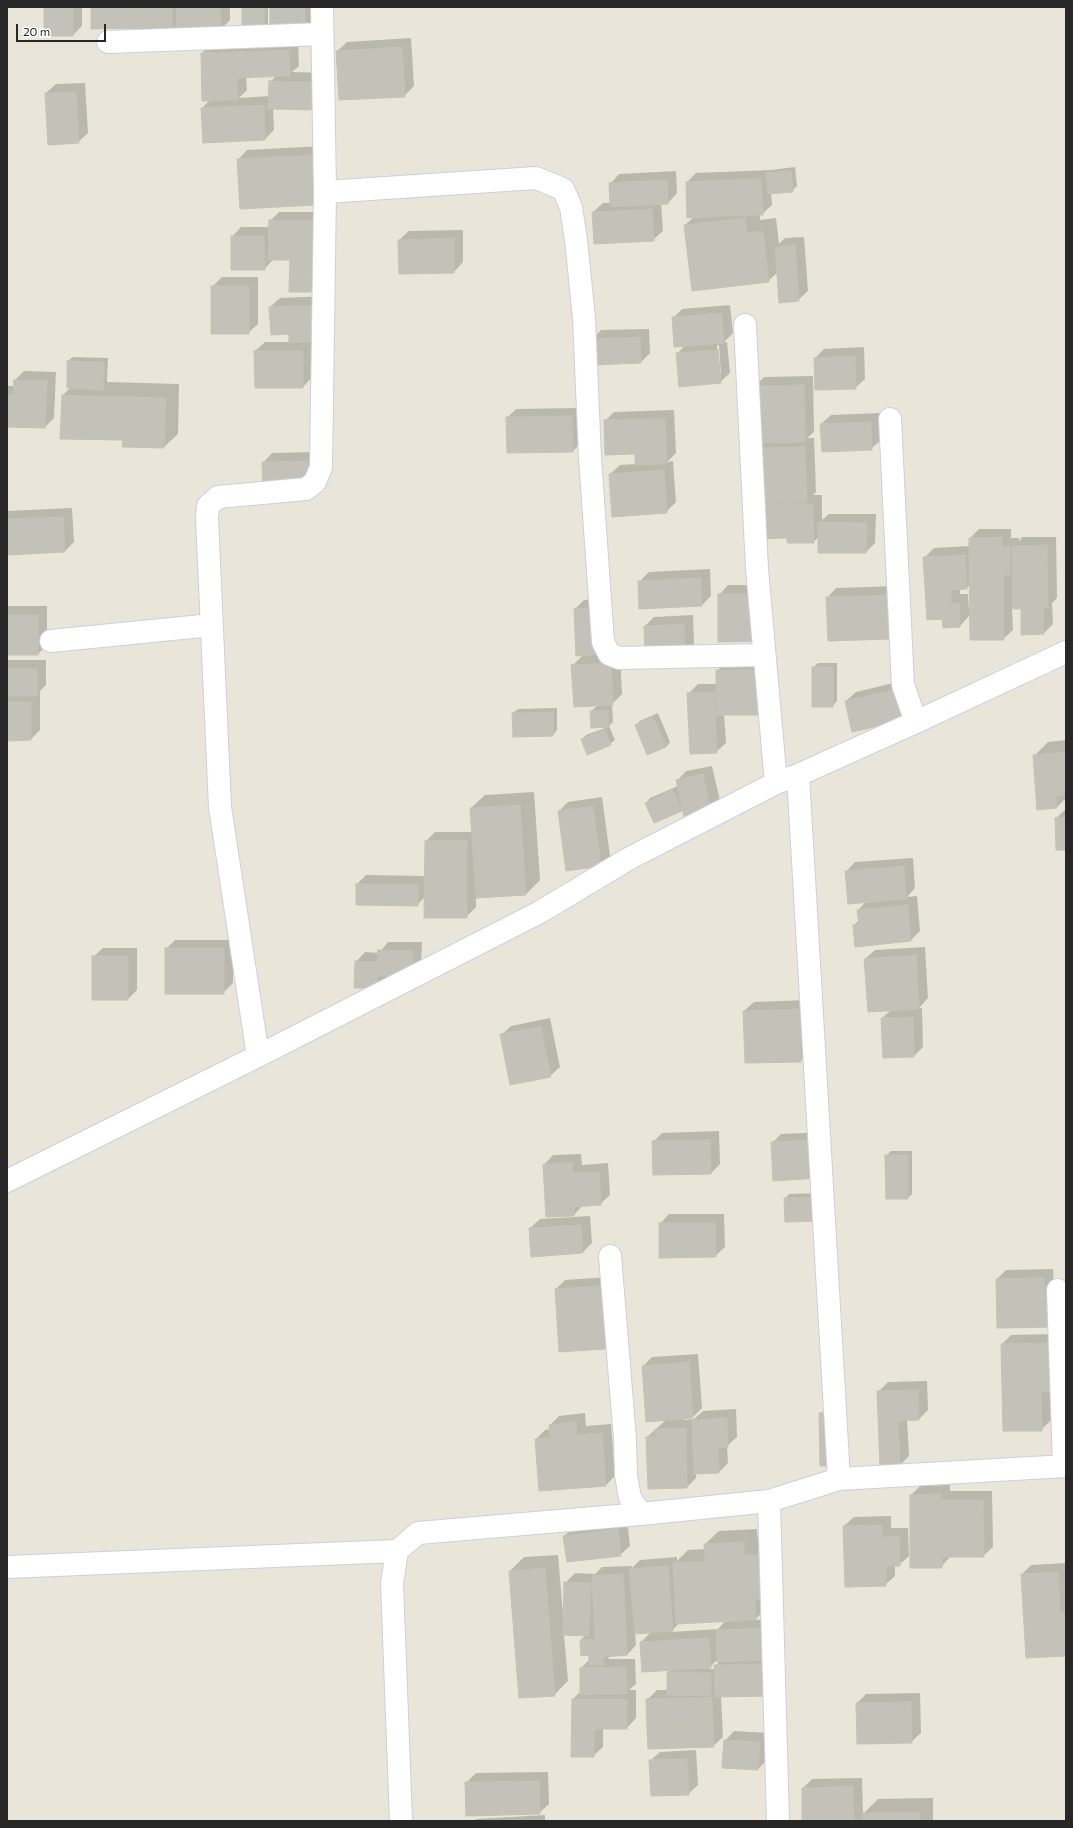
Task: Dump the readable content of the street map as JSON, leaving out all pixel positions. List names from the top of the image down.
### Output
{
  "scale_bar": "20 m"
}
